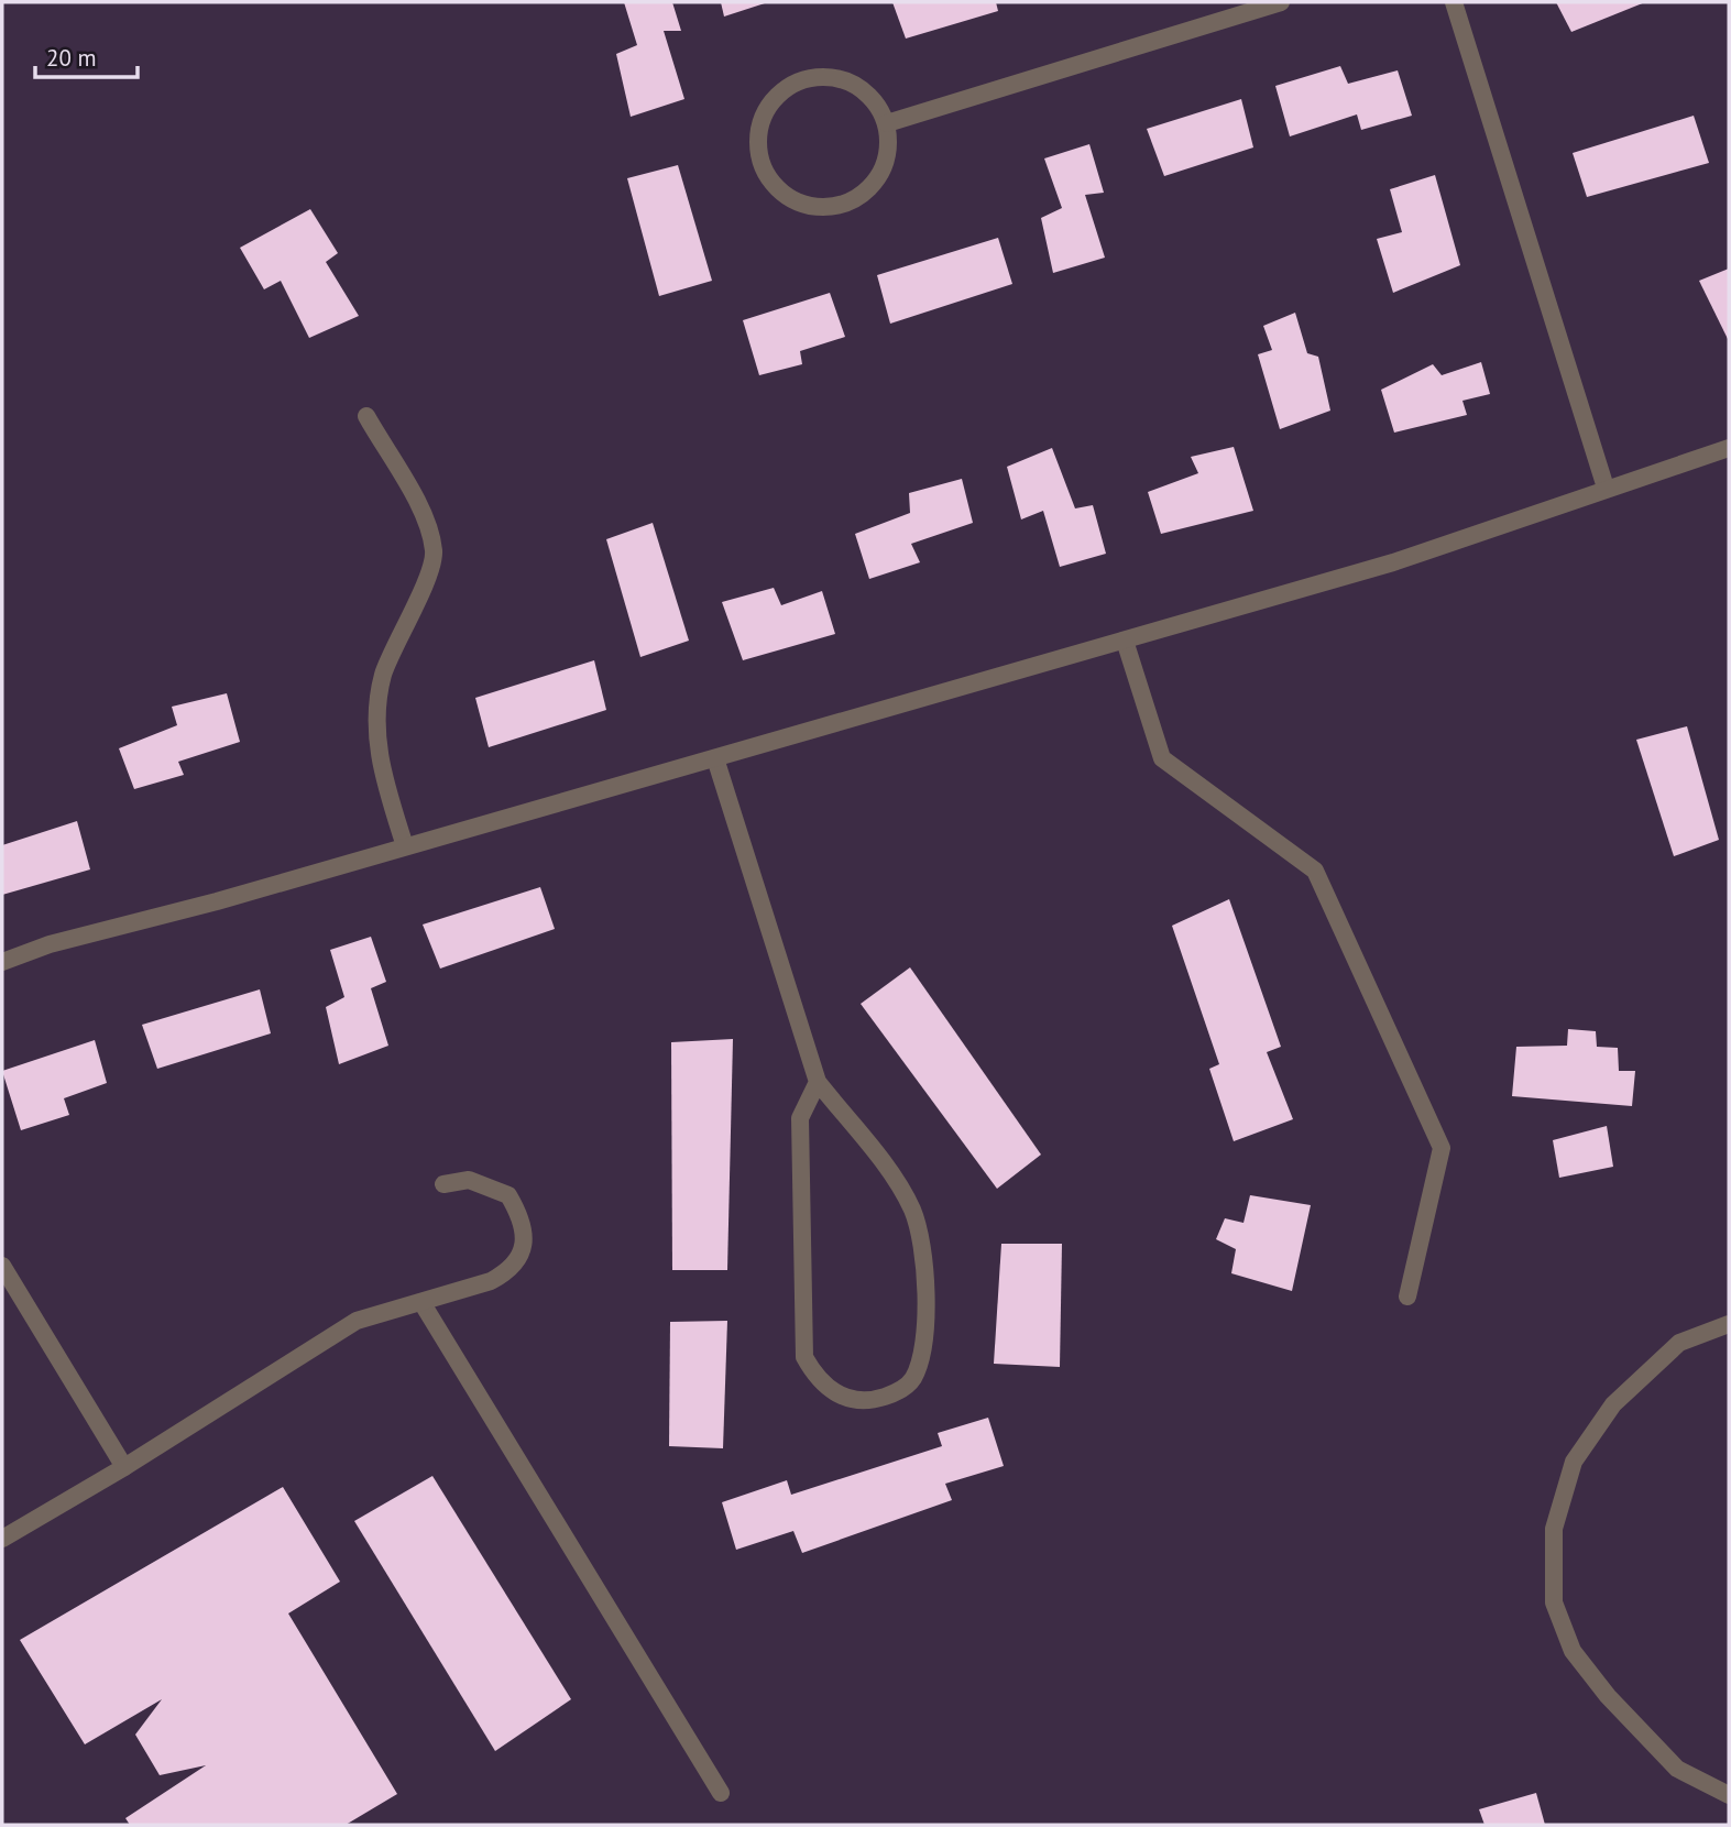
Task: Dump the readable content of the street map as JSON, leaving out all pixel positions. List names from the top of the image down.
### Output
{
  "scale_bar": "20 m"
}
